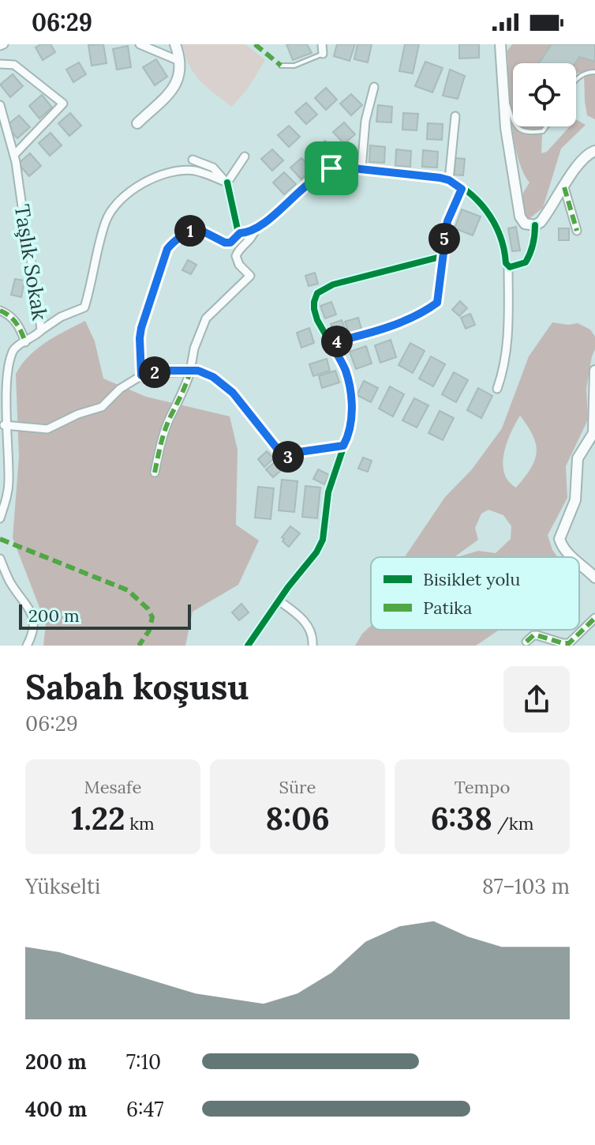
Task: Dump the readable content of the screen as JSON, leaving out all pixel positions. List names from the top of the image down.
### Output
{
  "streets": {
    "street": ["Taşlık Sokak"]
  },
  "legend": ["Bisiklet yolu", "Patika"],
  "scale_bar": "200 m",
  "page": {
    "status": "06:29",
    "pins": [
      "1",
      "5",
      "4",
      "2",
      "3"
    ],
    "scale": "200 m",
    "heading": ["Sabah koşusu", "06:29"],
    "stats": [
      ["Mesafe", "1.22 km"],
      ["Süre", "8:06"],
      ["Tempo", "6:38 /km"]
    ],
    "chart": ["Yükselti", "87–103 m"],
    "list": [
      {
        "name": "200 m",
        "note": "7:10"
      },
      {
        "name": "400 m",
        "note": "6:47"
      }
    ]
  }
}
